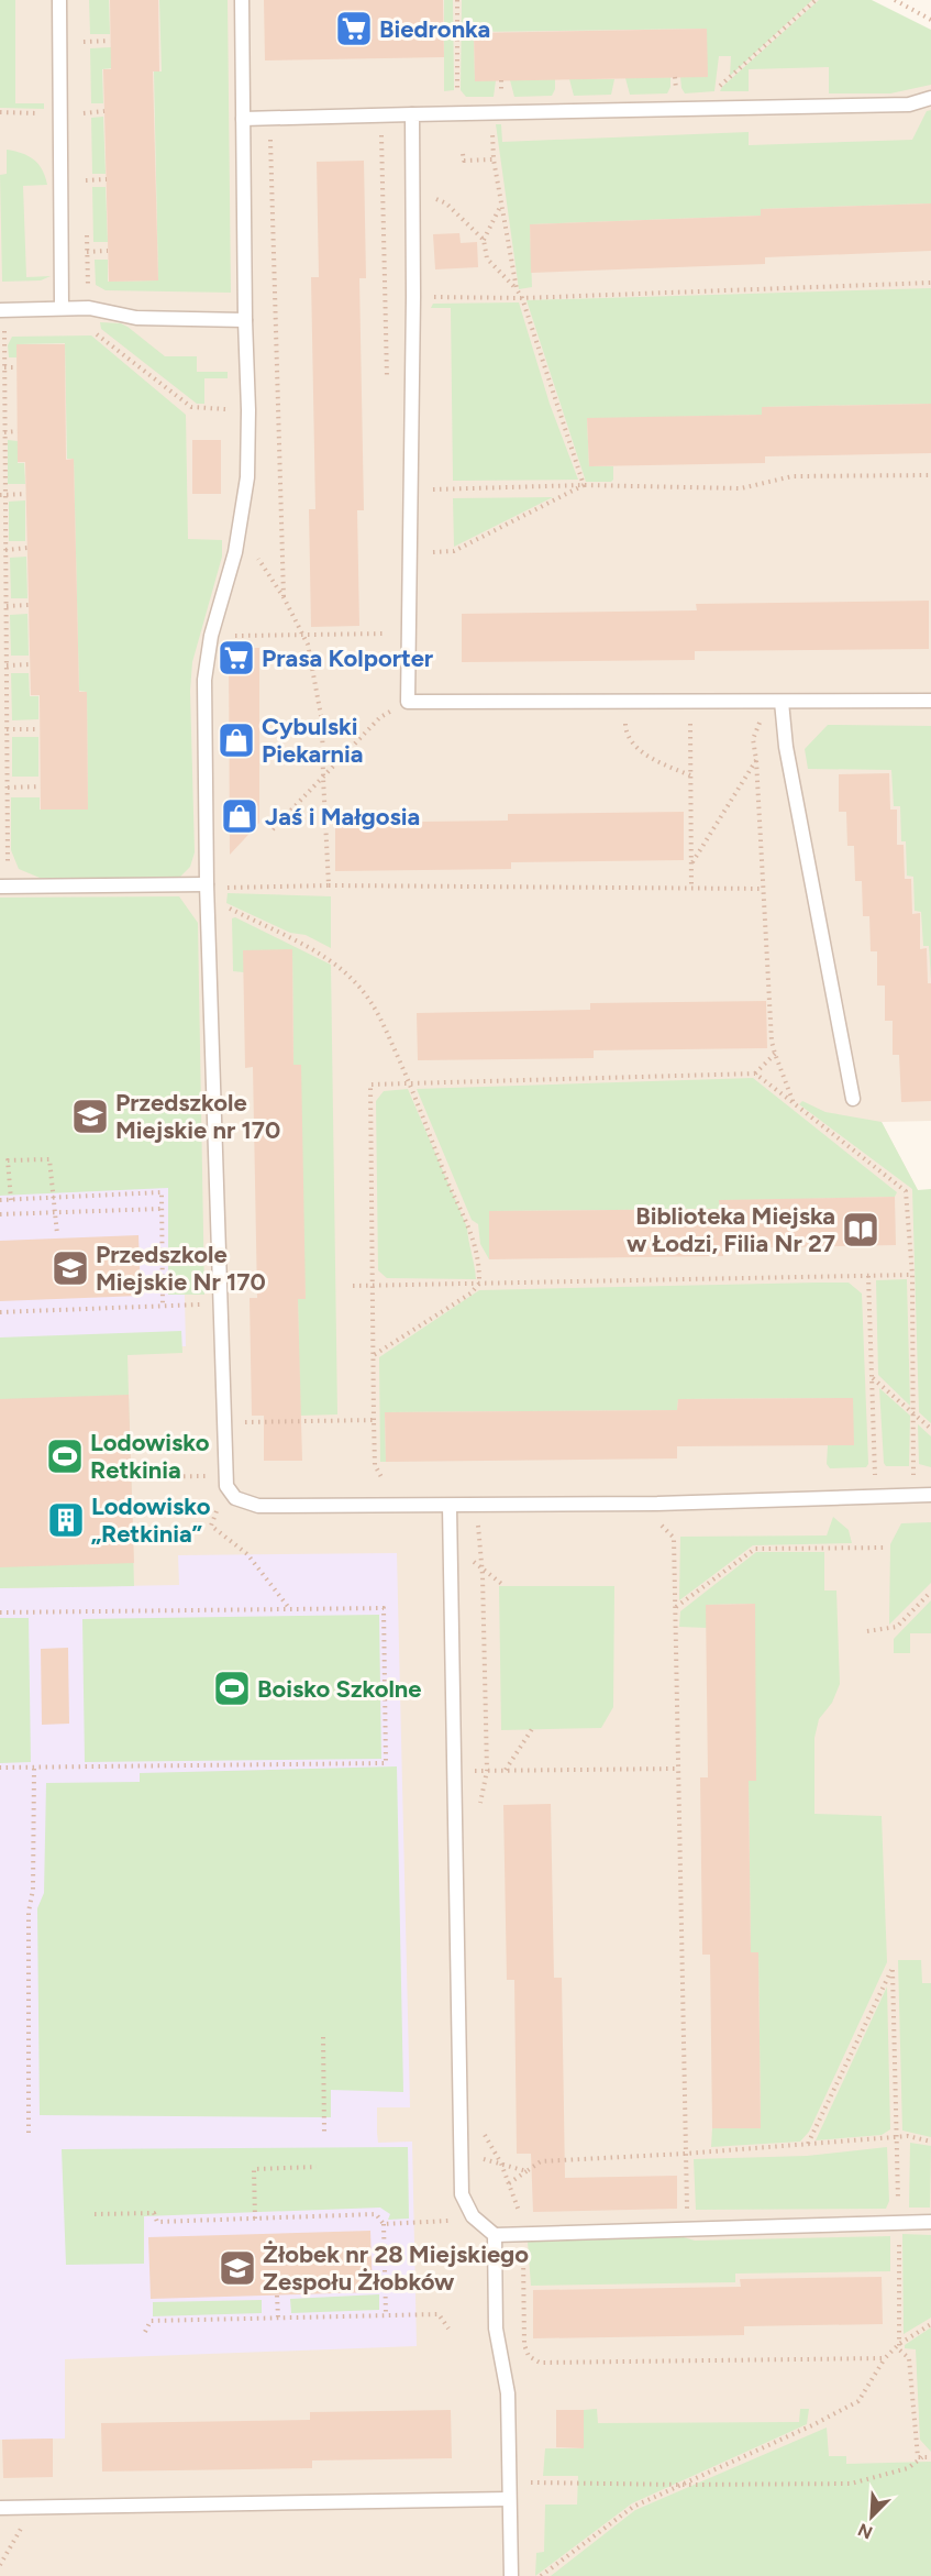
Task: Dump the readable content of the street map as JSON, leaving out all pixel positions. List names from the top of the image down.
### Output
{
  "places": {
    "supermarket": ["Biedronka", "Prasa Kolporter"],
    "shop": ["Cybulski Piekarnia", "Jaś i Małgosia"],
    "school or university": ["Przedszkole Miejskie nr 170", "Przedszkole Miejskie Nr 170", "Żłobek nr 28 Miejskiego Zespołu Żłobków"],
    "library": ["Biblioteka Miejska w Łodzi, Filia Nr 27"],
    "sports": ["Lodowisko Retkinia", "Boisko Szkolne"],
    "building": ["Lodowisko „Retkinia”"]
  },
  "north": "bottom left"
}
